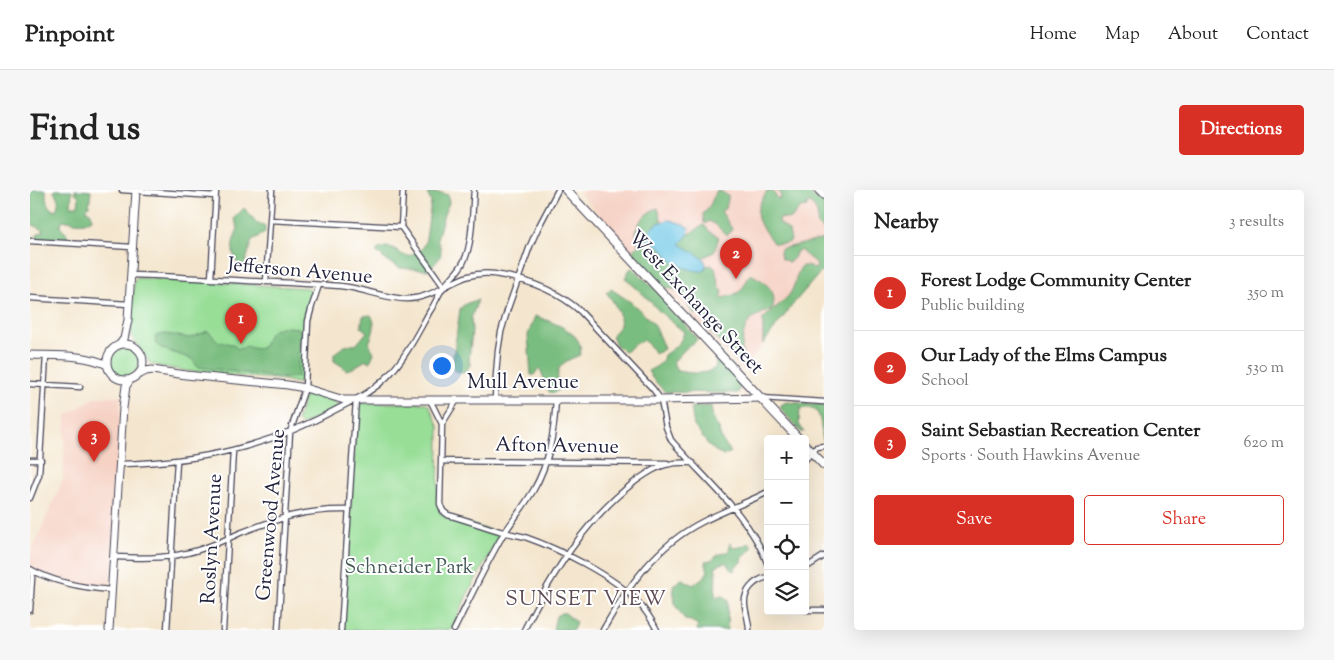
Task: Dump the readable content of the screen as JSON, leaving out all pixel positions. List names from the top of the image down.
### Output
{
  "streets": {
    "main road": ["West Exchange Street"],
    "street": [
      "Jefferson Avenue",
      "Mull Avenue",
      "Afton Avenue",
      "Greenwood Avenue",
      "Roslyn Avenue"
    ]
  },
  "crossings": [
    ["Jefferson Avenue", "Mull Avenue"],
    ["Jefferson Avenue", "Afton Avenue"],
    ["Jefferson Avenue", "Greenwood Avenue"],
    ["West Exchange Street", "Mull Avenue"],
    ["Mull Avenue", "Greenwood Avenue"]
  ],
  "districts": ["SUNSET VIEW"],
  "parks": ["Schneider Park"],
  "page": {
    "header": "Pinpoint",
    "nav": [
      "Home",
      "Map",
      "About",
      "Contact"
    ],
    "title": "Find us",
    "buttons": [
      "Directions",
      ["Save", "Share"]
    ],
    "heading": ["Nearby", "3 results"],
    "pins": ["2", "1", "3"],
    "list": [
      {
        "mark": "1",
        "name": "Forest Lodge Community Center",
        "note": "Public building",
        "value": "350 m"
      },
      {
        "mark": "2",
        "name": "Our Lady of the Elms Campus",
        "note": "School",
        "value": "530 m"
      },
      {
        "mark": "3",
        "name": "Saint Sebastian Recreation Center",
        "note": "Sports · South Hawkins Avenue",
        "value": "620 m"
      }
    ],
    "map_buttons": ["+", "−"]
  }
}
